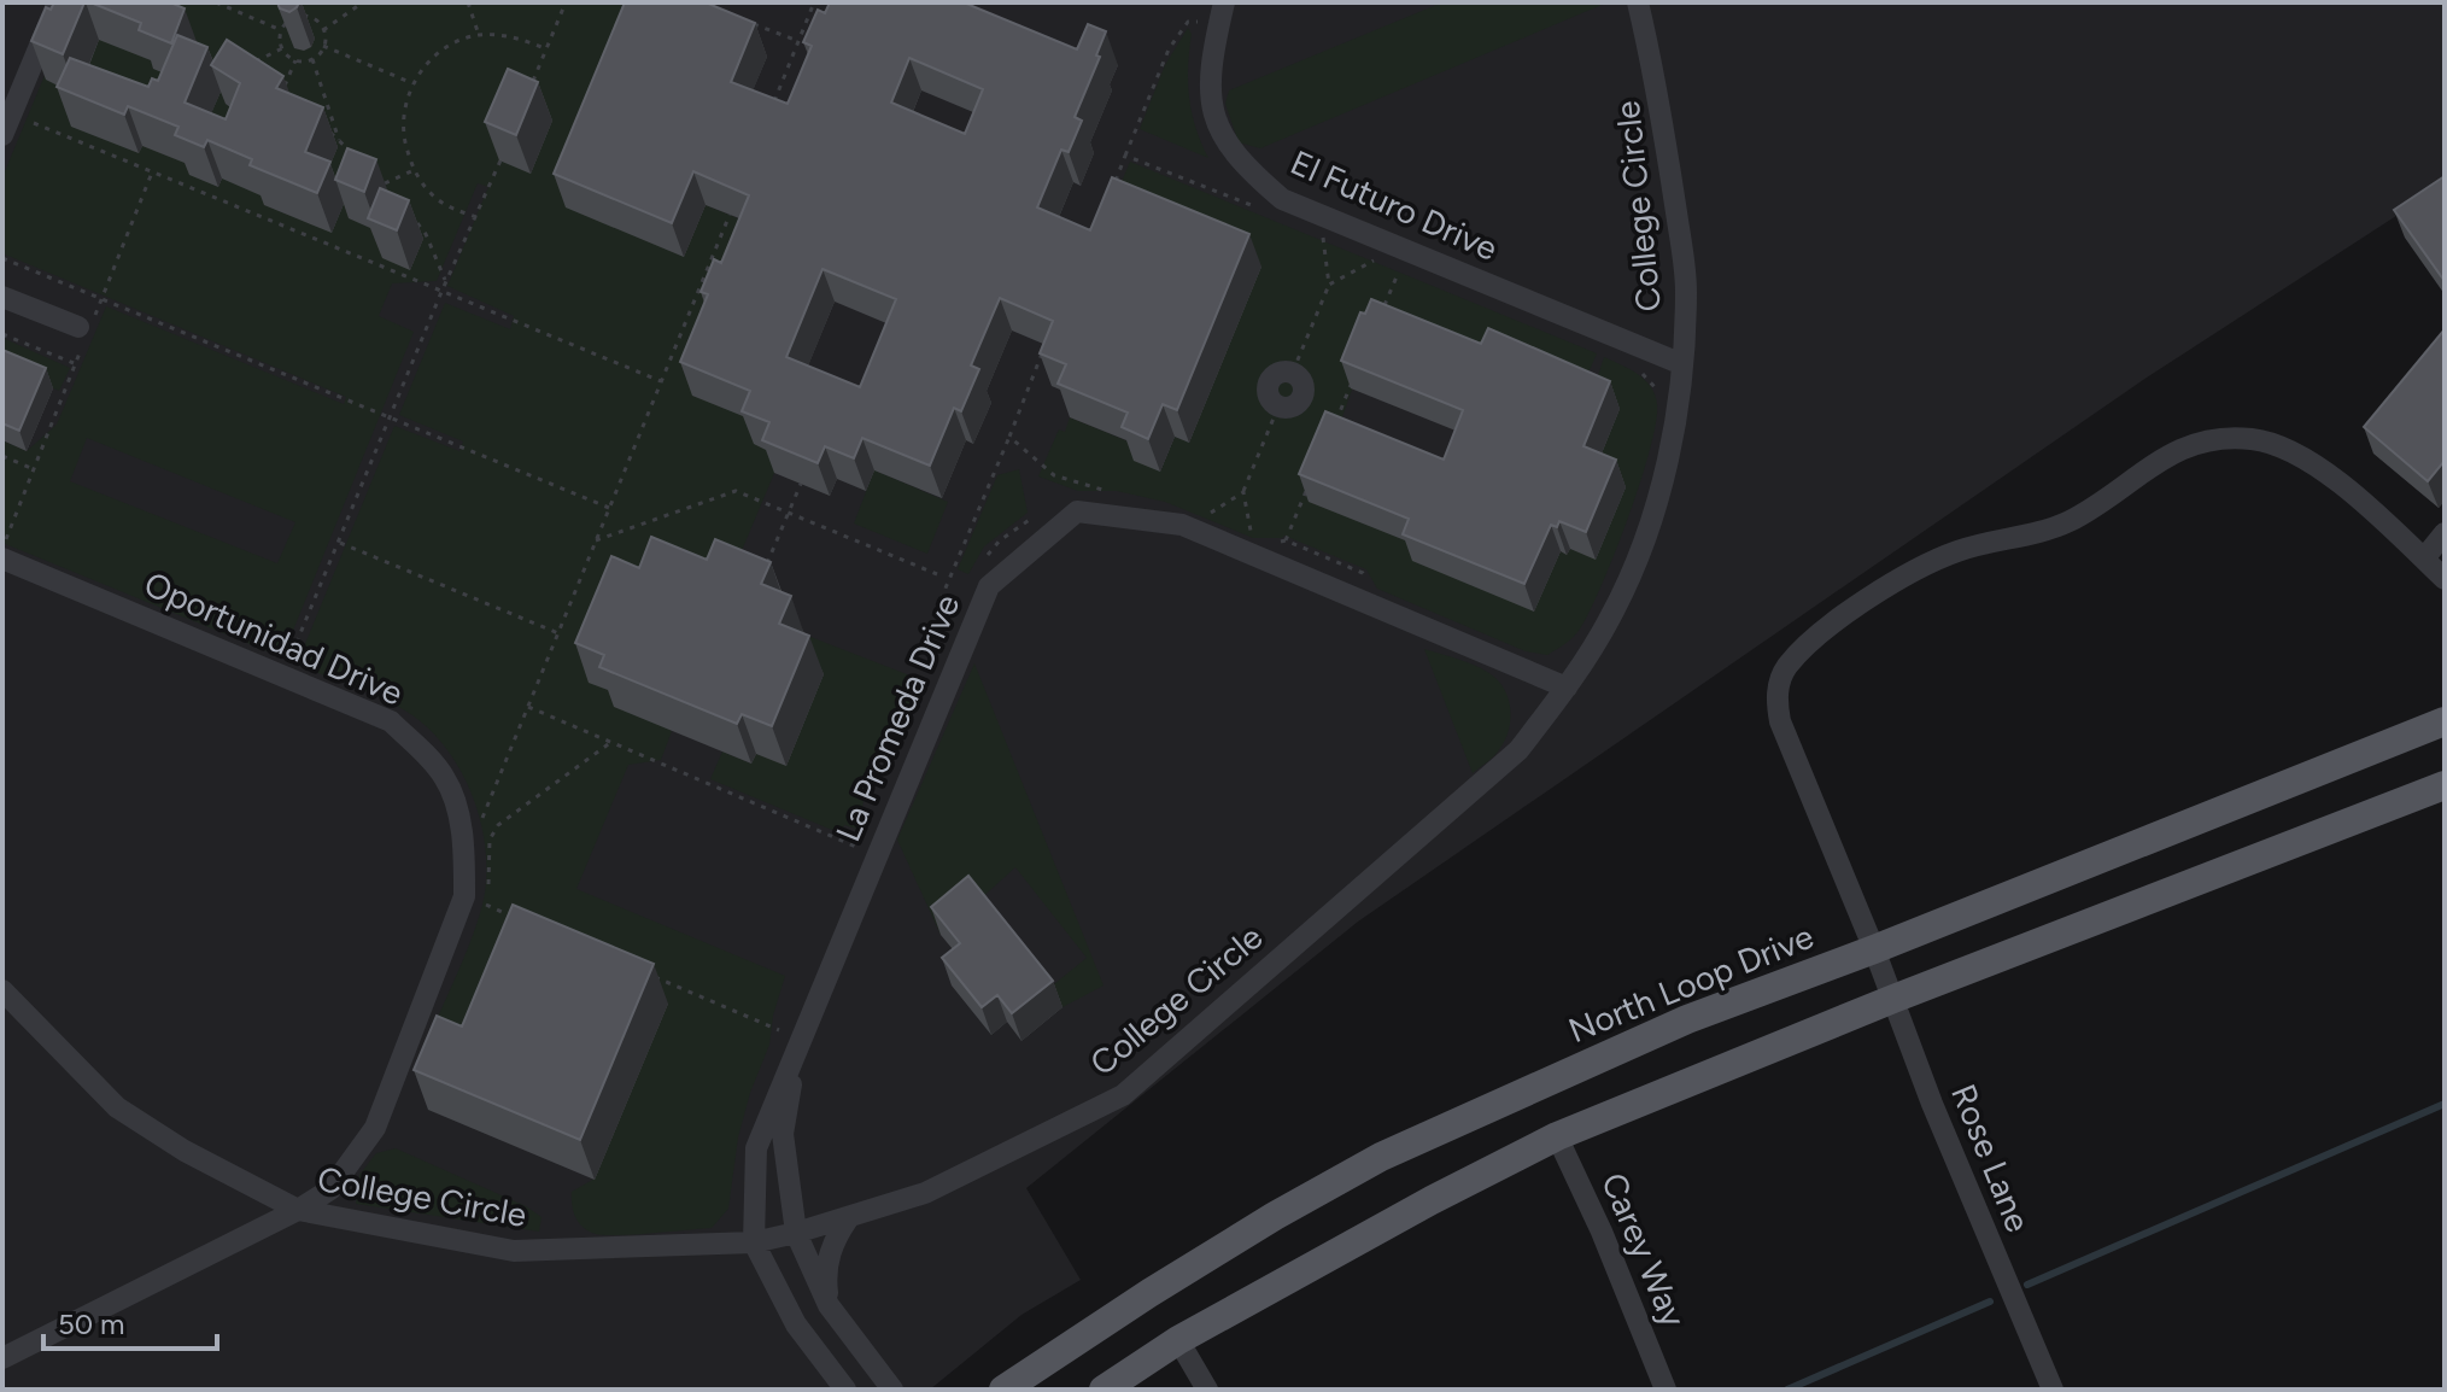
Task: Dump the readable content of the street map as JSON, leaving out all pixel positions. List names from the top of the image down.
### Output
{
  "streets": {
    "main road": ["North Loop Drive"],
    "street": [
      "El Futuro Drive",
      "College Circle",
      "Oportunidad Drive",
      "La Promeda Drive",
      "Rose Lane",
      "Carey Way"
    ]
  },
  "crossings": [
    ["El Futuro Drive", "College Circle"],
    ["College Circle", "Oportunidad Drive"],
    ["College Circle", "La Promeda Drive"],
    ["North Loop Drive", "Rose Lane"]
  ],
  "scale_bar": "50 m"
}
